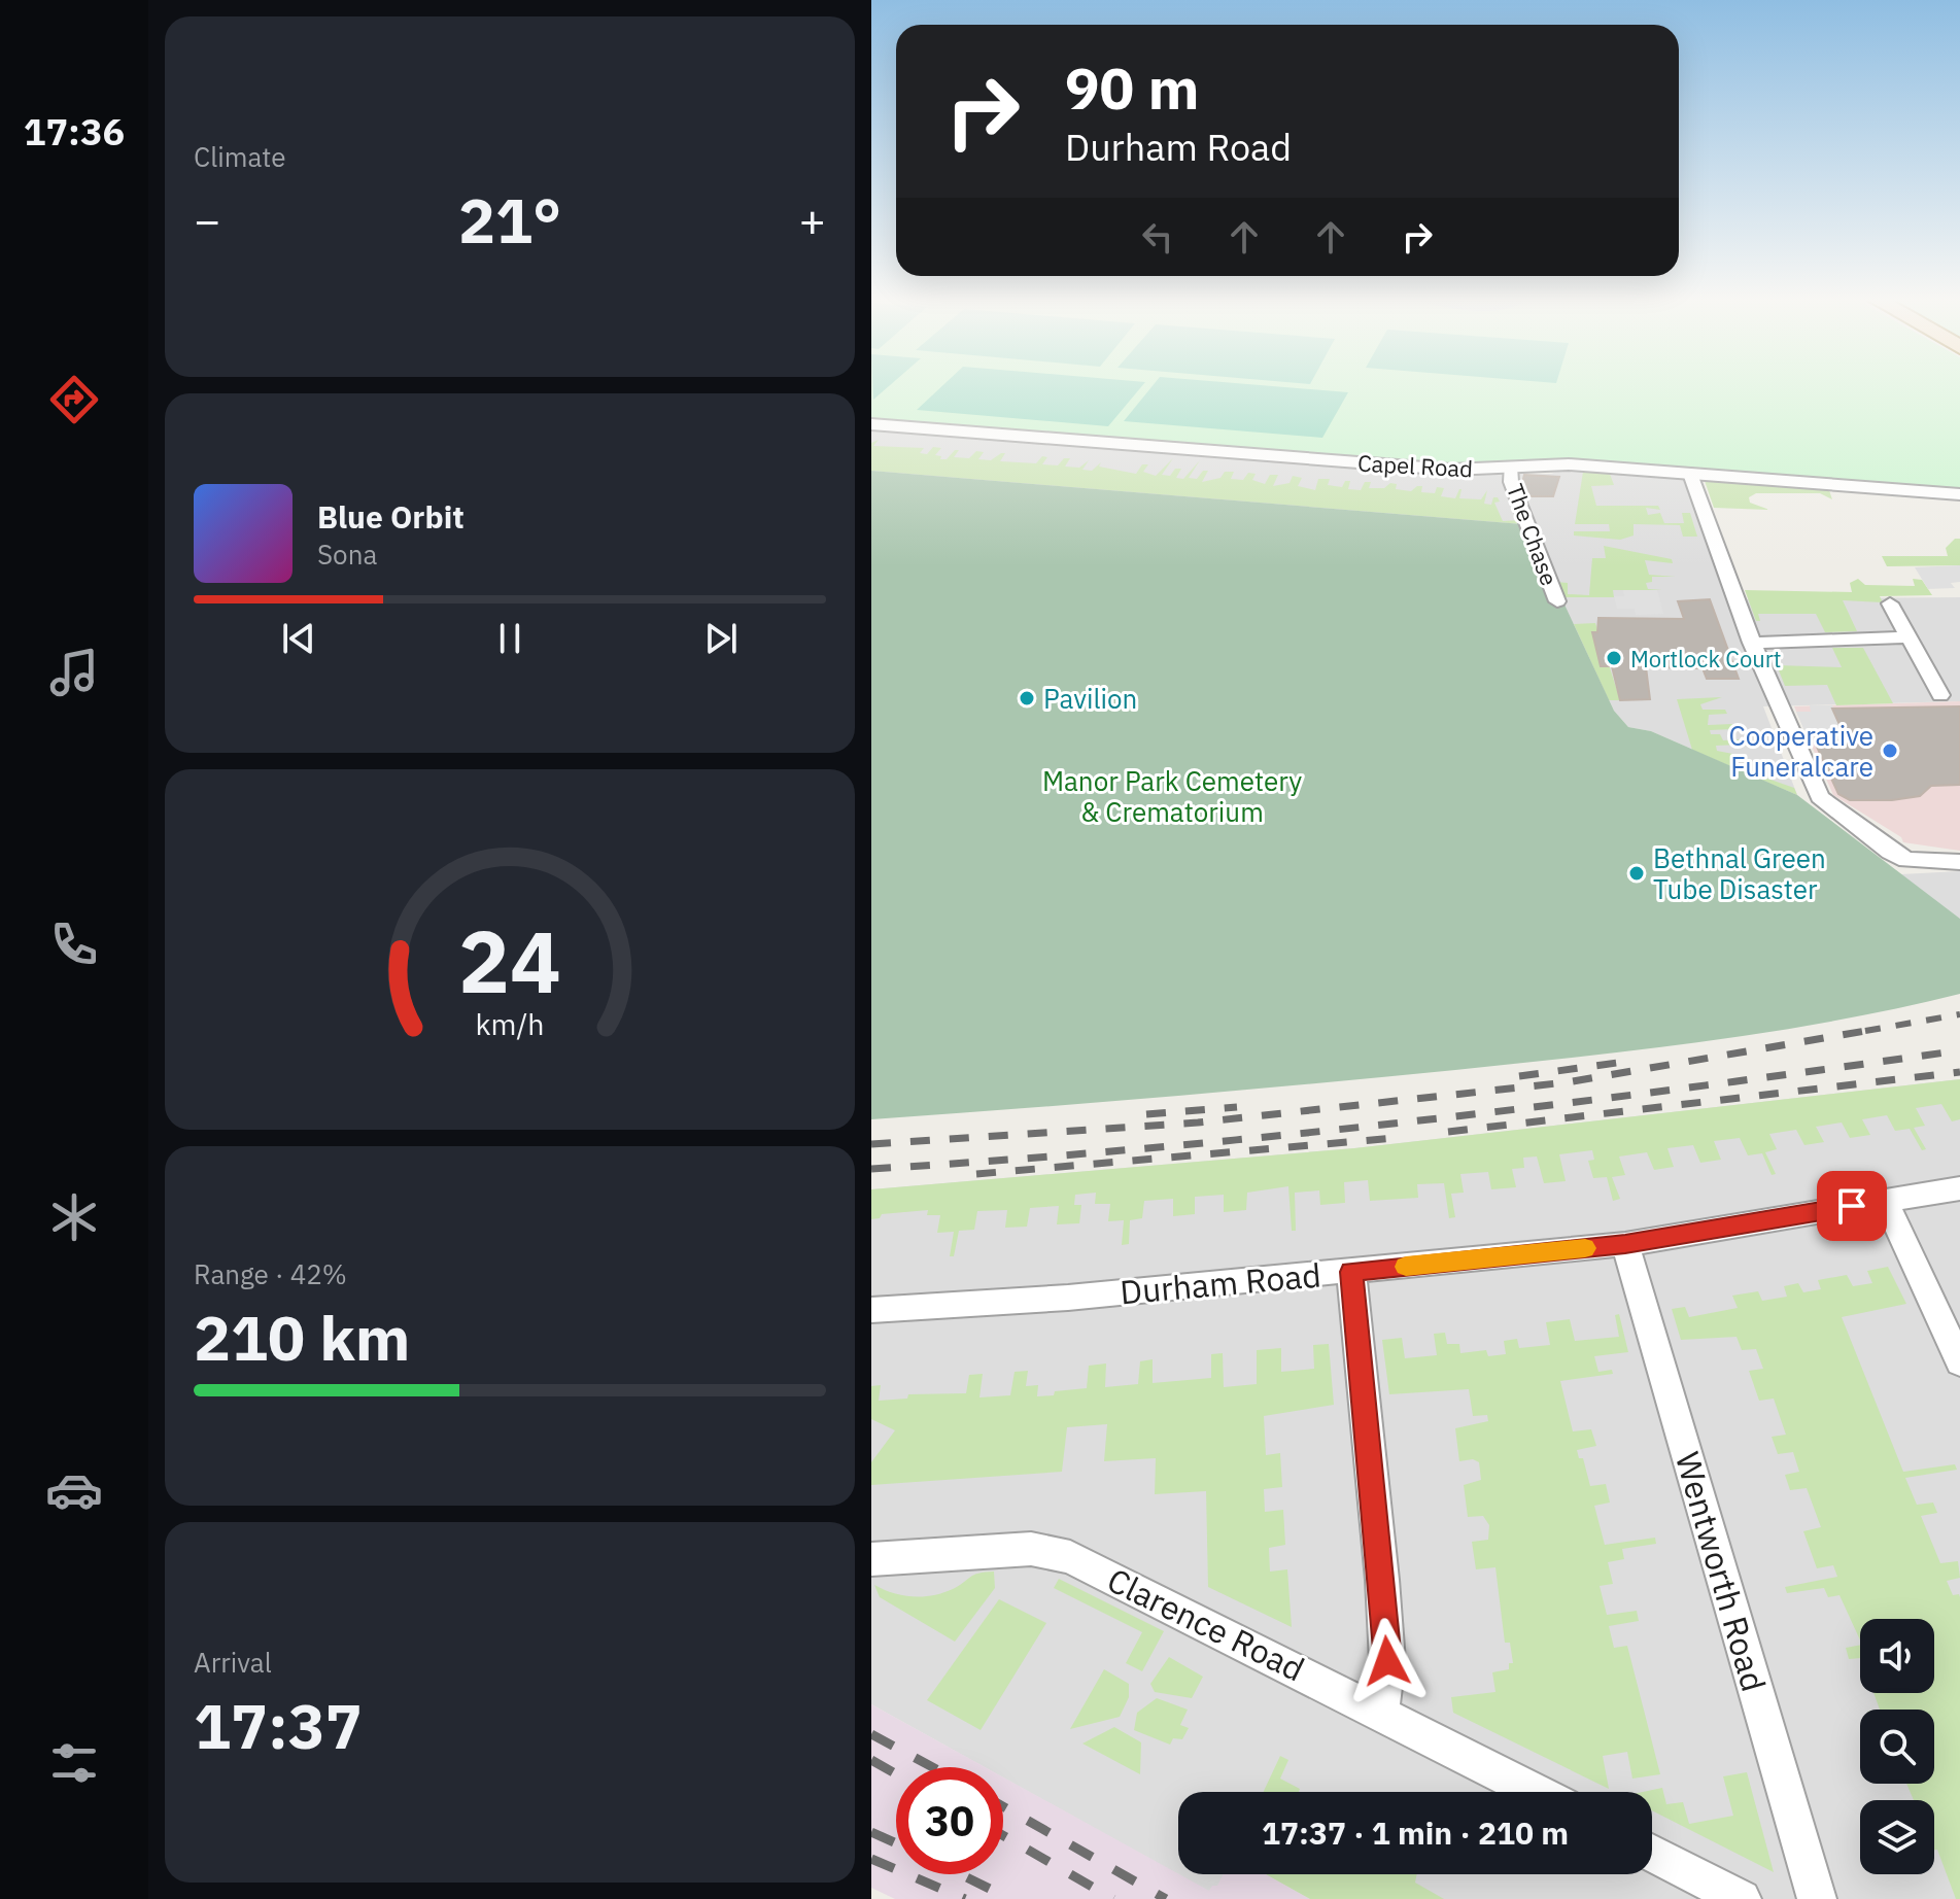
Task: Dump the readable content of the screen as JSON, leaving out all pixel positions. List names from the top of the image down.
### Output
{
  "streets": {
    "street": [
      "Capel Road",
      "The Chase",
      "Durham Road",
      "Wentworth Road",
      "Clarence Road"
    ]
  },
  "crossings": [
    ["Capel Road", "The Chase"],
    ["Durham Road", "Wentworth Road"]
  ],
  "parks": ["Manor Park Cemetery & Crematorium"],
  "places": [
    "Mortlock Court",
    "Pavilion",
    "Cooperative Funeralcare",
    "Bethnal Green Tube Disaster"
  ],
  "page": {
    "tabs": "17:36",
    "tile": [
      "Climate",
      ["Range · 42%", "210 km"],
      ["Arrival", "17:37"]
    ],
    "turn": ["90 m", "Durham Road"],
    "heat": ["−", "21°", "+"],
    "song": ["Blue Orbit", "Sona"],
    "limit": "30",
    "trip": "17:37 · 1 min · 210 m",
    "gauge": ["24", "km/h"]
  }
}
